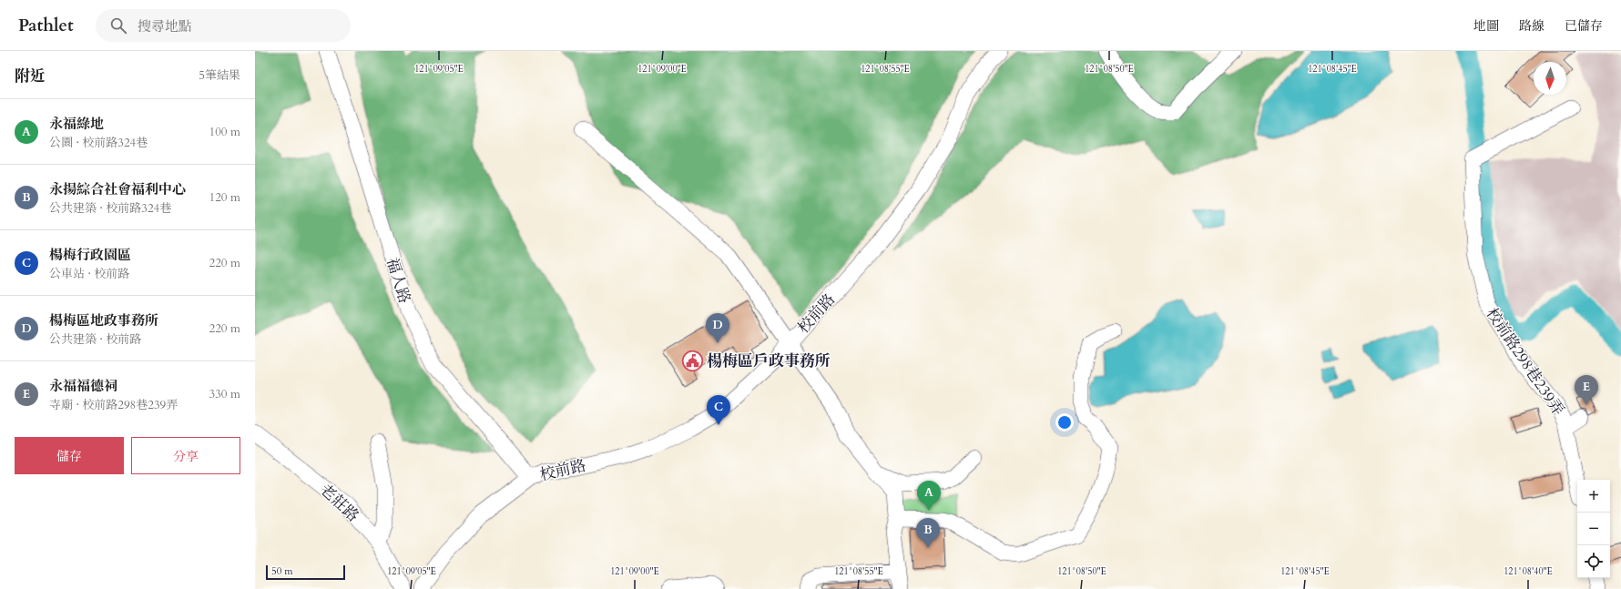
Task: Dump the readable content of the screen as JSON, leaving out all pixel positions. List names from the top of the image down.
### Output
{
  "streets": {
    "street": [
      "福人路",
      "校前路",
      "校前路298巷239弄",
      "老莊路"
    ]
  },
  "crossings": [
    ["福人路", "校前路"]
  ],
  "places": {
    "public building": ["楊梅區戶政事務所"]
  },
  "scale_bar": "50 m",
  "north": "bottom",
  "page": {
    "header": "Pathlet",
    "search": "搜尋地點",
    "nav": ["地圖", "路線", "已儲存"],
    "heading": ["附近", "5筆結果"],
    "list": [
      {
        "mark": "A",
        "name": "永福綠地",
        "note": "公園 · 校前路324巷",
        "value": "100 m"
      },
      {
        "mark": "B",
        "name": "永揚綜合社會福利中心",
        "note": "公共建築 · 校前路324巷",
        "value": "120 m"
      },
      {
        "mark": "C",
        "name": "楊梅行政園區",
        "note": "公車站 · 校前路",
        "value": "220 m"
      },
      {
        "mark": "D",
        "name": "楊梅區地政事務所",
        "note": "公共建築 · 校前路",
        "value": "220 m"
      },
      {
        "mark": "E",
        "name": "永福福德祠",
        "note": "寺廟 · 校前路298巷239弄",
        "value": "330 m"
      }
    ],
    "pins": [
      "D",
      "E",
      "C",
      "A",
      "B"
    ],
    "buttons": ["儲存", "分享"],
    "map_buttons": ["+", "−"],
    "scale": "50 m"
  },
  "coordinates": [
    "121°09'05\"E",
    "121°09'00\"E",
    "121°08'55\"E",
    "121°08'50\"E",
    "121°08'45\"E",
    "121°08'40\"E"
  ]
}
